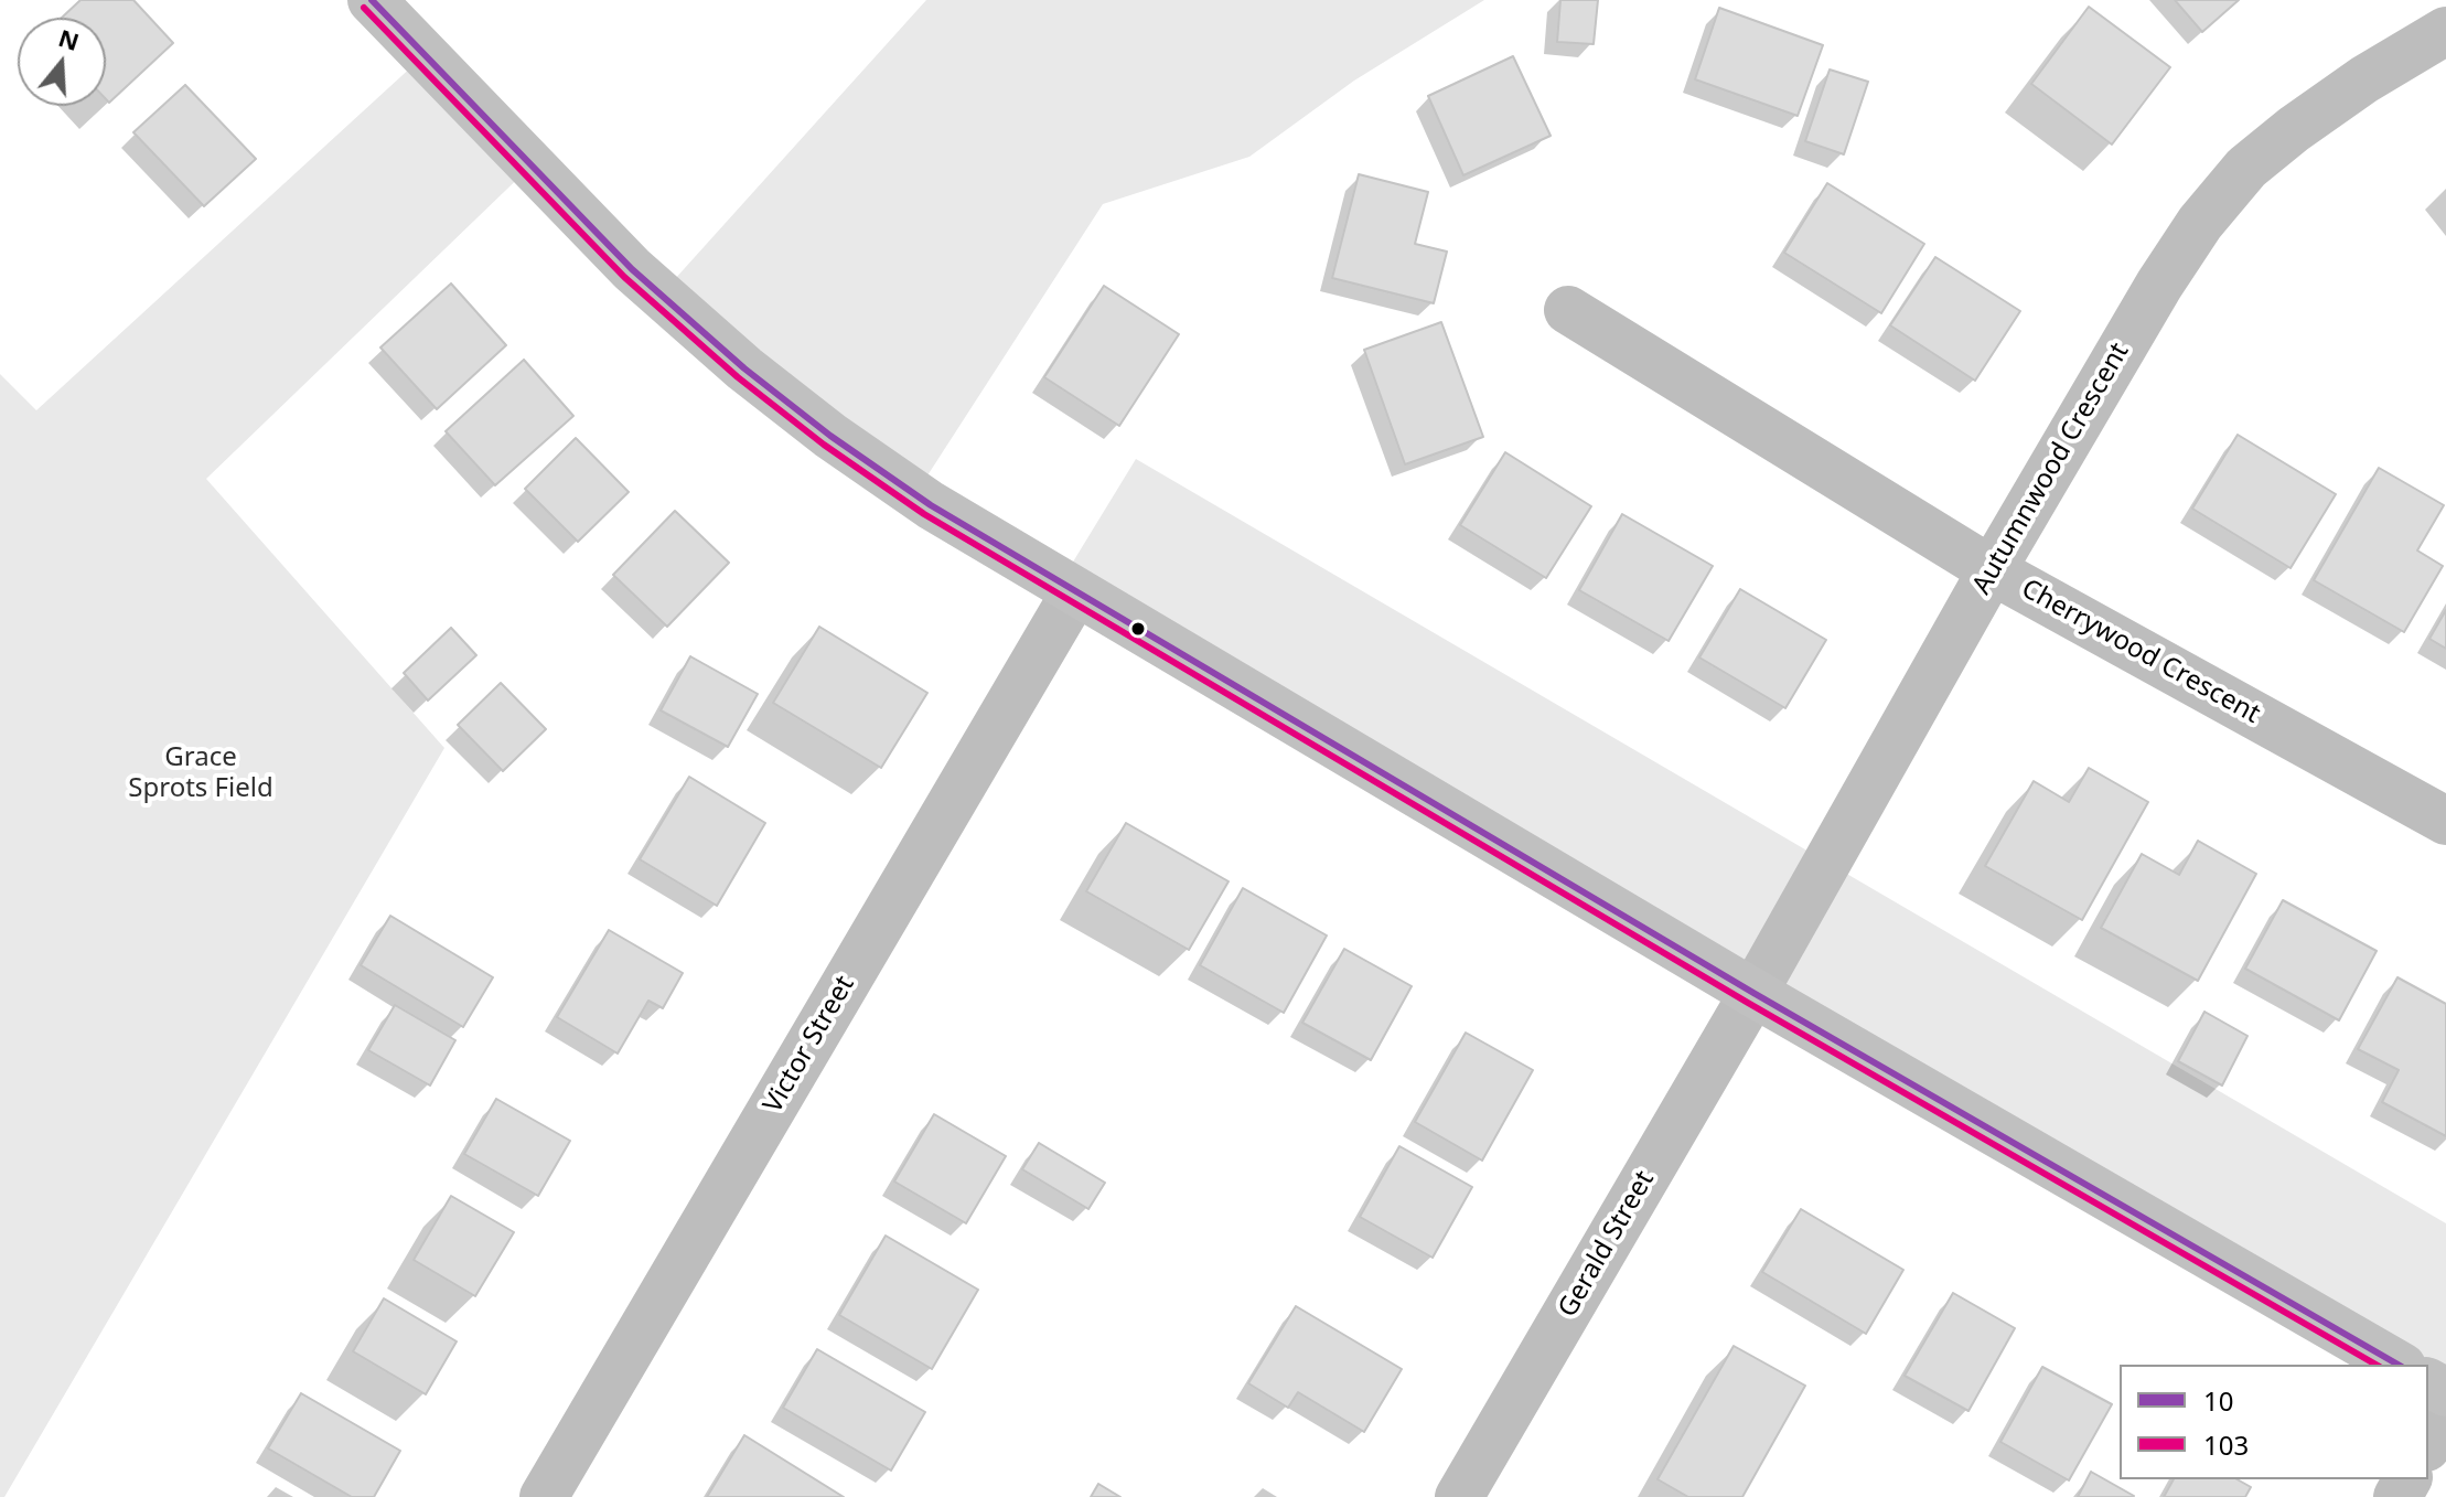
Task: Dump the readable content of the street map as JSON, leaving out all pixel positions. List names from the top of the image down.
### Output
{
  "streets": {
    "street": [
      "Autumnwood Crescent",
      "Cherrywood Crescent",
      "Victor Street",
      "Gerald Street"
    ]
  },
  "crossings": [
    ["Autumnwood Crescent", "Cherrywood Crescent"],
    ["Autumnwood Crescent", "Gerald Street"]
  ],
  "parks": ["Grace Sprots Field"],
  "lines": ["transit line 10", "transit line 103"],
  "legend": ["10", "103"],
  "north": "top"
}
